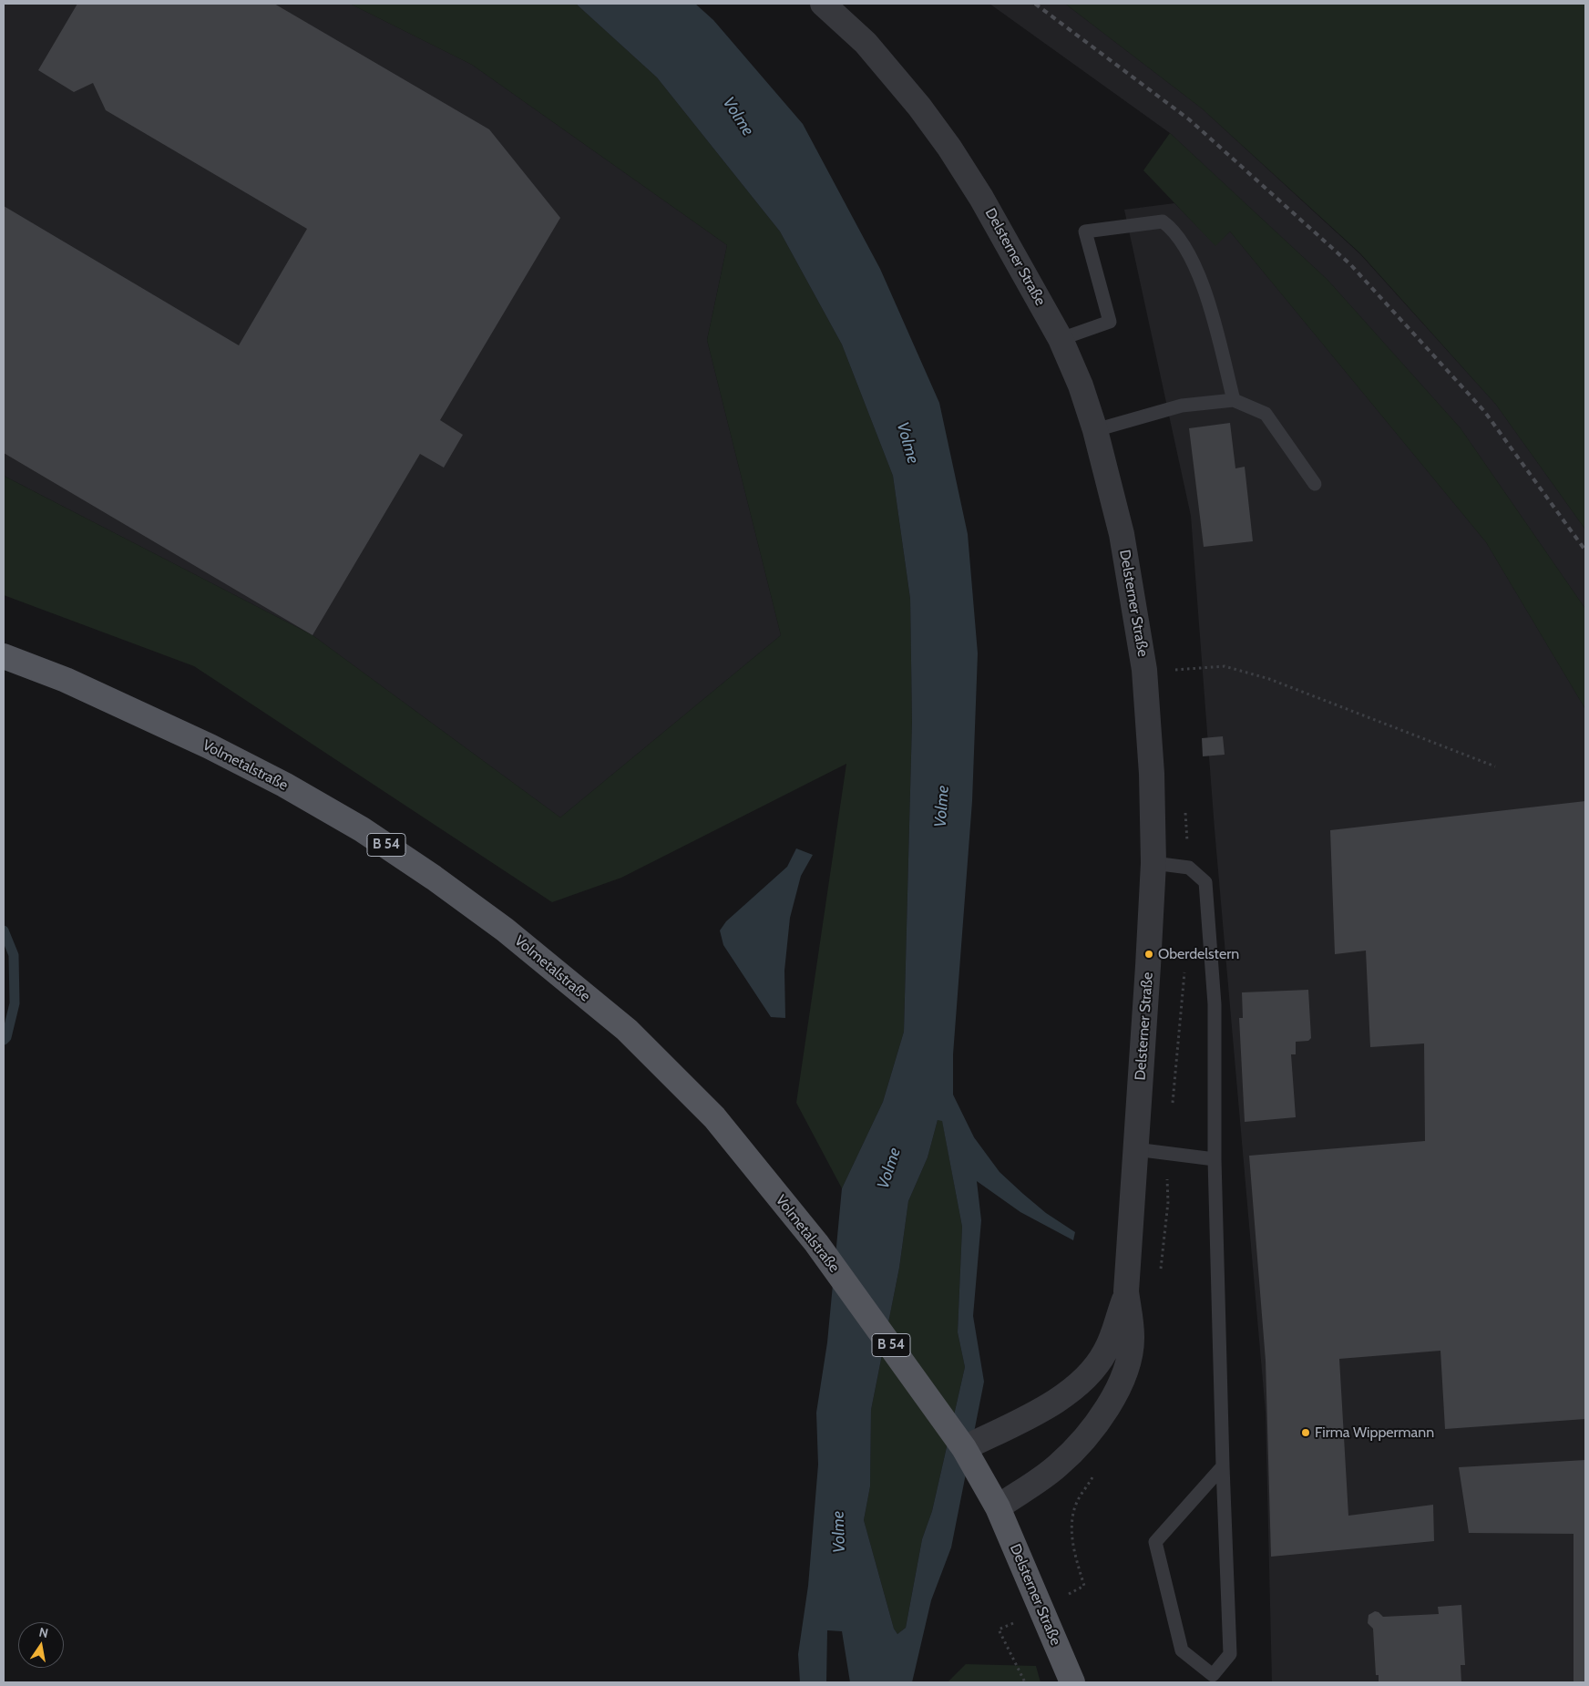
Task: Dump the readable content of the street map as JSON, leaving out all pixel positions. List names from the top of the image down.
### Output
{
  "streets": {
    "main road": ["Delsterner Straße", "Volmetalstraße", "B 54"]
  },
  "crossings": [
    ["Delsterner Straße", "Volmetalstraße"]
  ],
  "water": ["Volme"],
  "places": ["Oberdelstern", "Firma Wippermann"],
  "north": "top"
}
